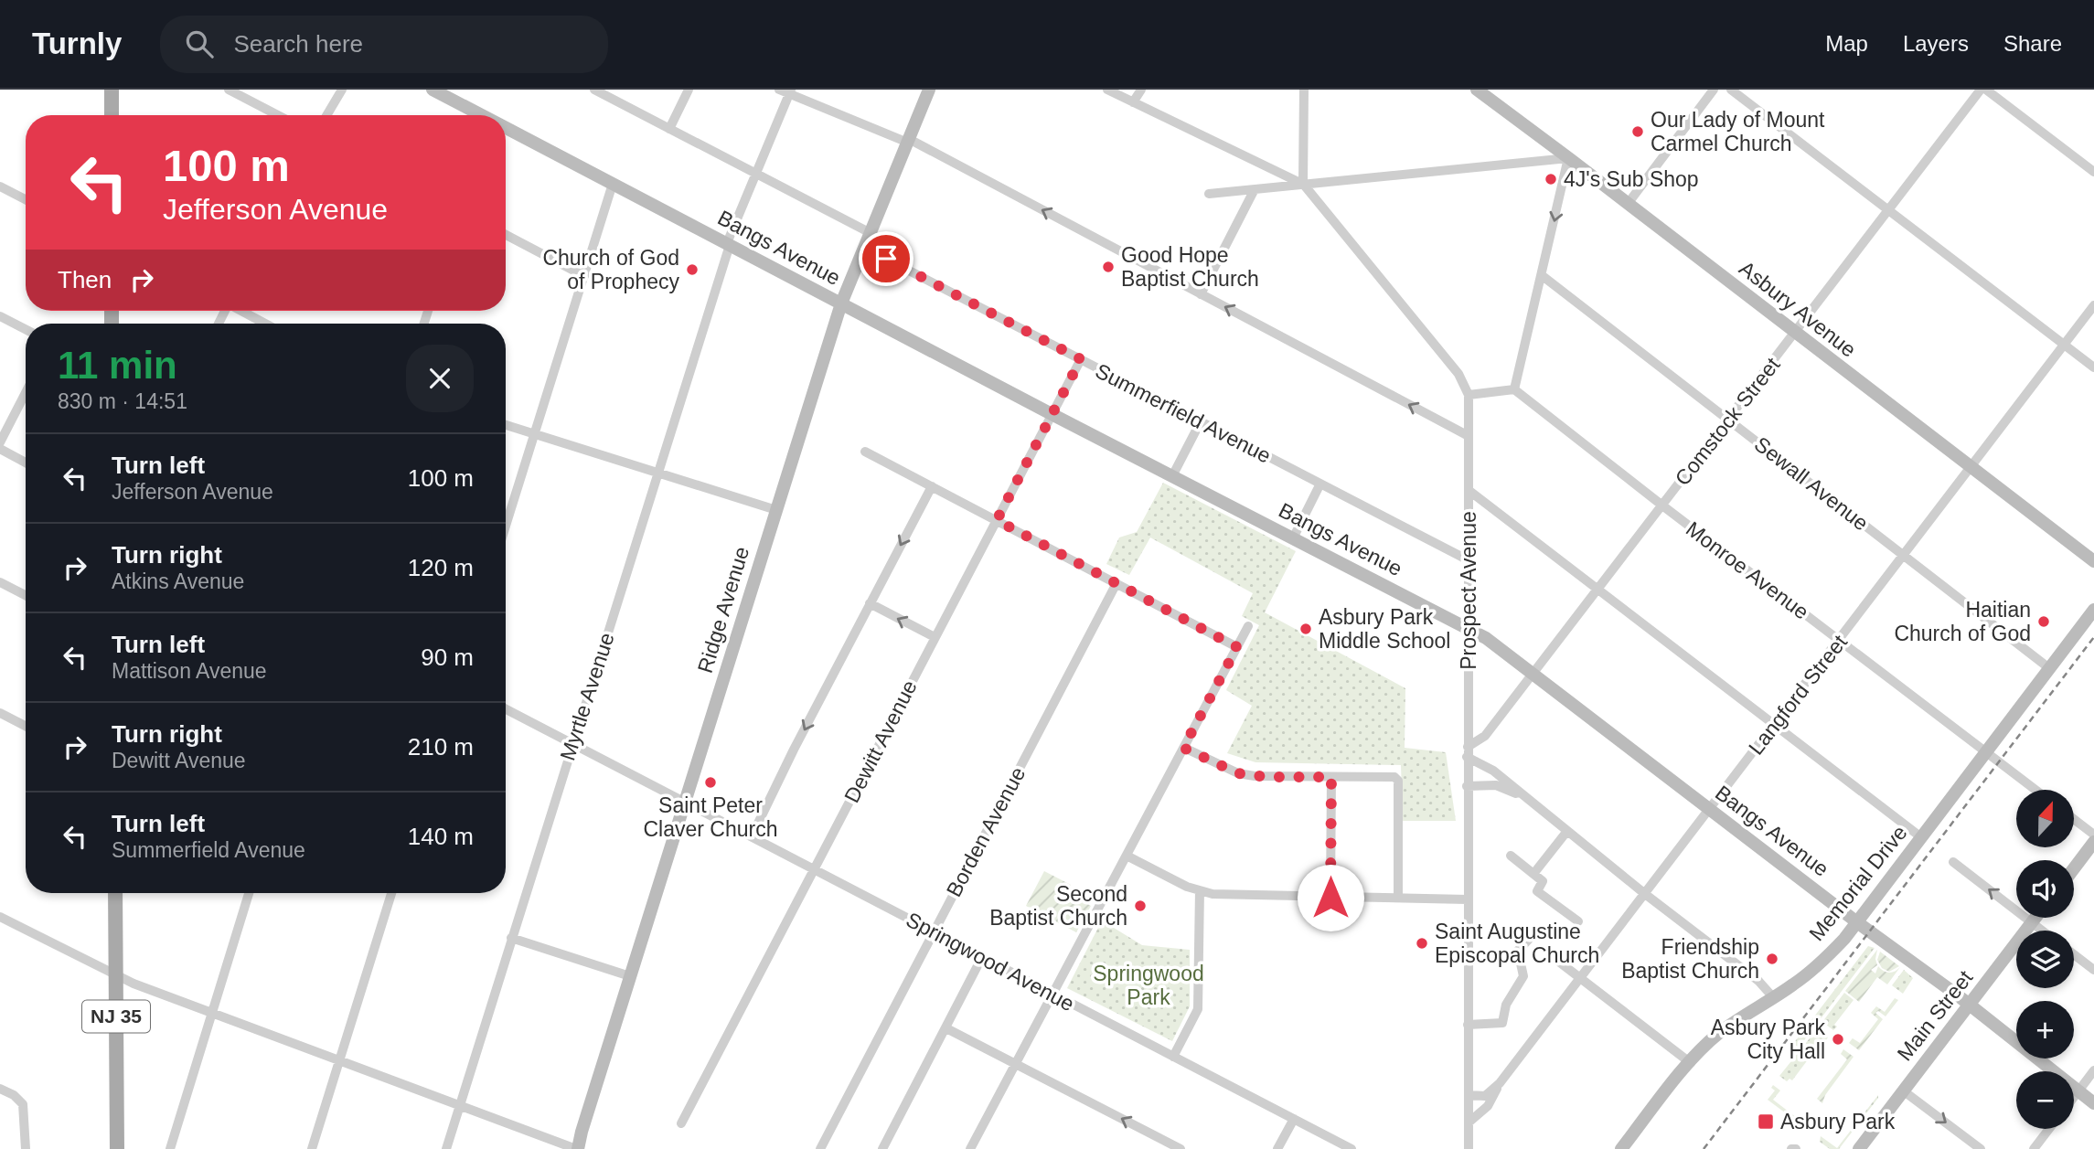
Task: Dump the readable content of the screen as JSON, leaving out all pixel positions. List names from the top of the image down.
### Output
{
  "streets": {
    "main road": ["NJ 35"],
    "street": [
      "Bangs Avenue",
      "Asbury Avenue",
      "Summerfield Avenue",
      "Comstock Street",
      "Sewall Avenue",
      "Monroe Avenue",
      "Prospect Avenue",
      "Ridge Avenue",
      "Langford Street",
      "Myrtle Avenue",
      "Dewitt Avenue",
      "Borden Avenue",
      "Memorial Drive",
      "Springwood Avenue",
      "Main Street"
    ]
  },
  "crossings": [
    ["Bangs Avenue", "Comstock Street"],
    ["Bangs Avenue", "Prospect Avenue"],
    ["Bangs Avenue", "Ridge Avenue"],
    ["Bangs Avenue", "Langford Street"],
    ["Bangs Avenue", "Myrtle Avenue"],
    ["Bangs Avenue", "Dewitt Avenue"],
    ["Bangs Avenue", "Memorial Drive"],
    ["Bangs Avenue", "Main Street"],
    ["Asbury Avenue", "Comstock Street"],
    ["Asbury Avenue", "Langford Street"],
    ["Summerfield Avenue", "Prospect Avenue"],
    ["Summerfield Avenue", "Ridge Avenue"],
    ["Summerfield Avenue", "Dewitt Avenue"],
    ["Comstock Street", "Sewall Avenue"],
    ["Comstock Street", "Monroe Avenue"],
    ["Comstock Street", "Prospect Avenue"],
    ["Sewall Avenue", "Langford Street"],
    ["Sewall Avenue", "Memorial Drive"],
    ["Monroe Avenue", "Langford Street"],
    ["Monroe Avenue", "Memorial Drive"],
    ["Prospect Avenue", "Langford Street"],
    ["Ridge Avenue", "Springwood Avenue"],
    ["Myrtle Avenue", "Springwood Avenue"],
    ["Dewitt Avenue", "Springwood Avenue"],
    ["Borden Avenue", "Springwood Avenue"]
  ],
  "parks": ["Springwood Park"],
  "places": {
    "other": [
      "Our Lady of Mount Carmel Church",
      "4J's Sub Shop",
      "Good Hope Baptist Church",
      "Church of God of Prophecy",
      "Haitian Church of God",
      "Asbury Park Middle School",
      "Saint Peter Claver Church",
      "Second Baptist Church",
      "Saint Augustine Episcopal Church",
      "Friendship Baptist Church",
      "Asbury Park City Hall"
    ],
    "transit": ["Asbury Park"]
  },
  "north": "top",
  "page": {
    "header": "Turnly",
    "search": "Search here",
    "nav": ["Map", "Layers", "Share"],
    "turn": ["100 m", "Jefferson Avenue"],
    "then": "Then",
    "heading": ["11 min", "830 m · 14:51"],
    "list": [
      {
        "name": "Turn left",
        "note": "Jefferson Avenue",
        "value": "100 m"
      },
      {
        "name": "Turn right",
        "note": "Atkins Avenue",
        "value": "120 m"
      },
      {
        "name": "Turn left",
        "note": "Mattison Avenue",
        "value": "90 m"
      },
      {
        "name": "Turn right",
        "note": "Dewitt Avenue",
        "value": "210 m"
      },
      {
        "name": "Turn left",
        "note": "Summerfield Avenue",
        "value": "140 m"
      }
    ],
    "map_buttons": ["+", "−"]
  }
}
